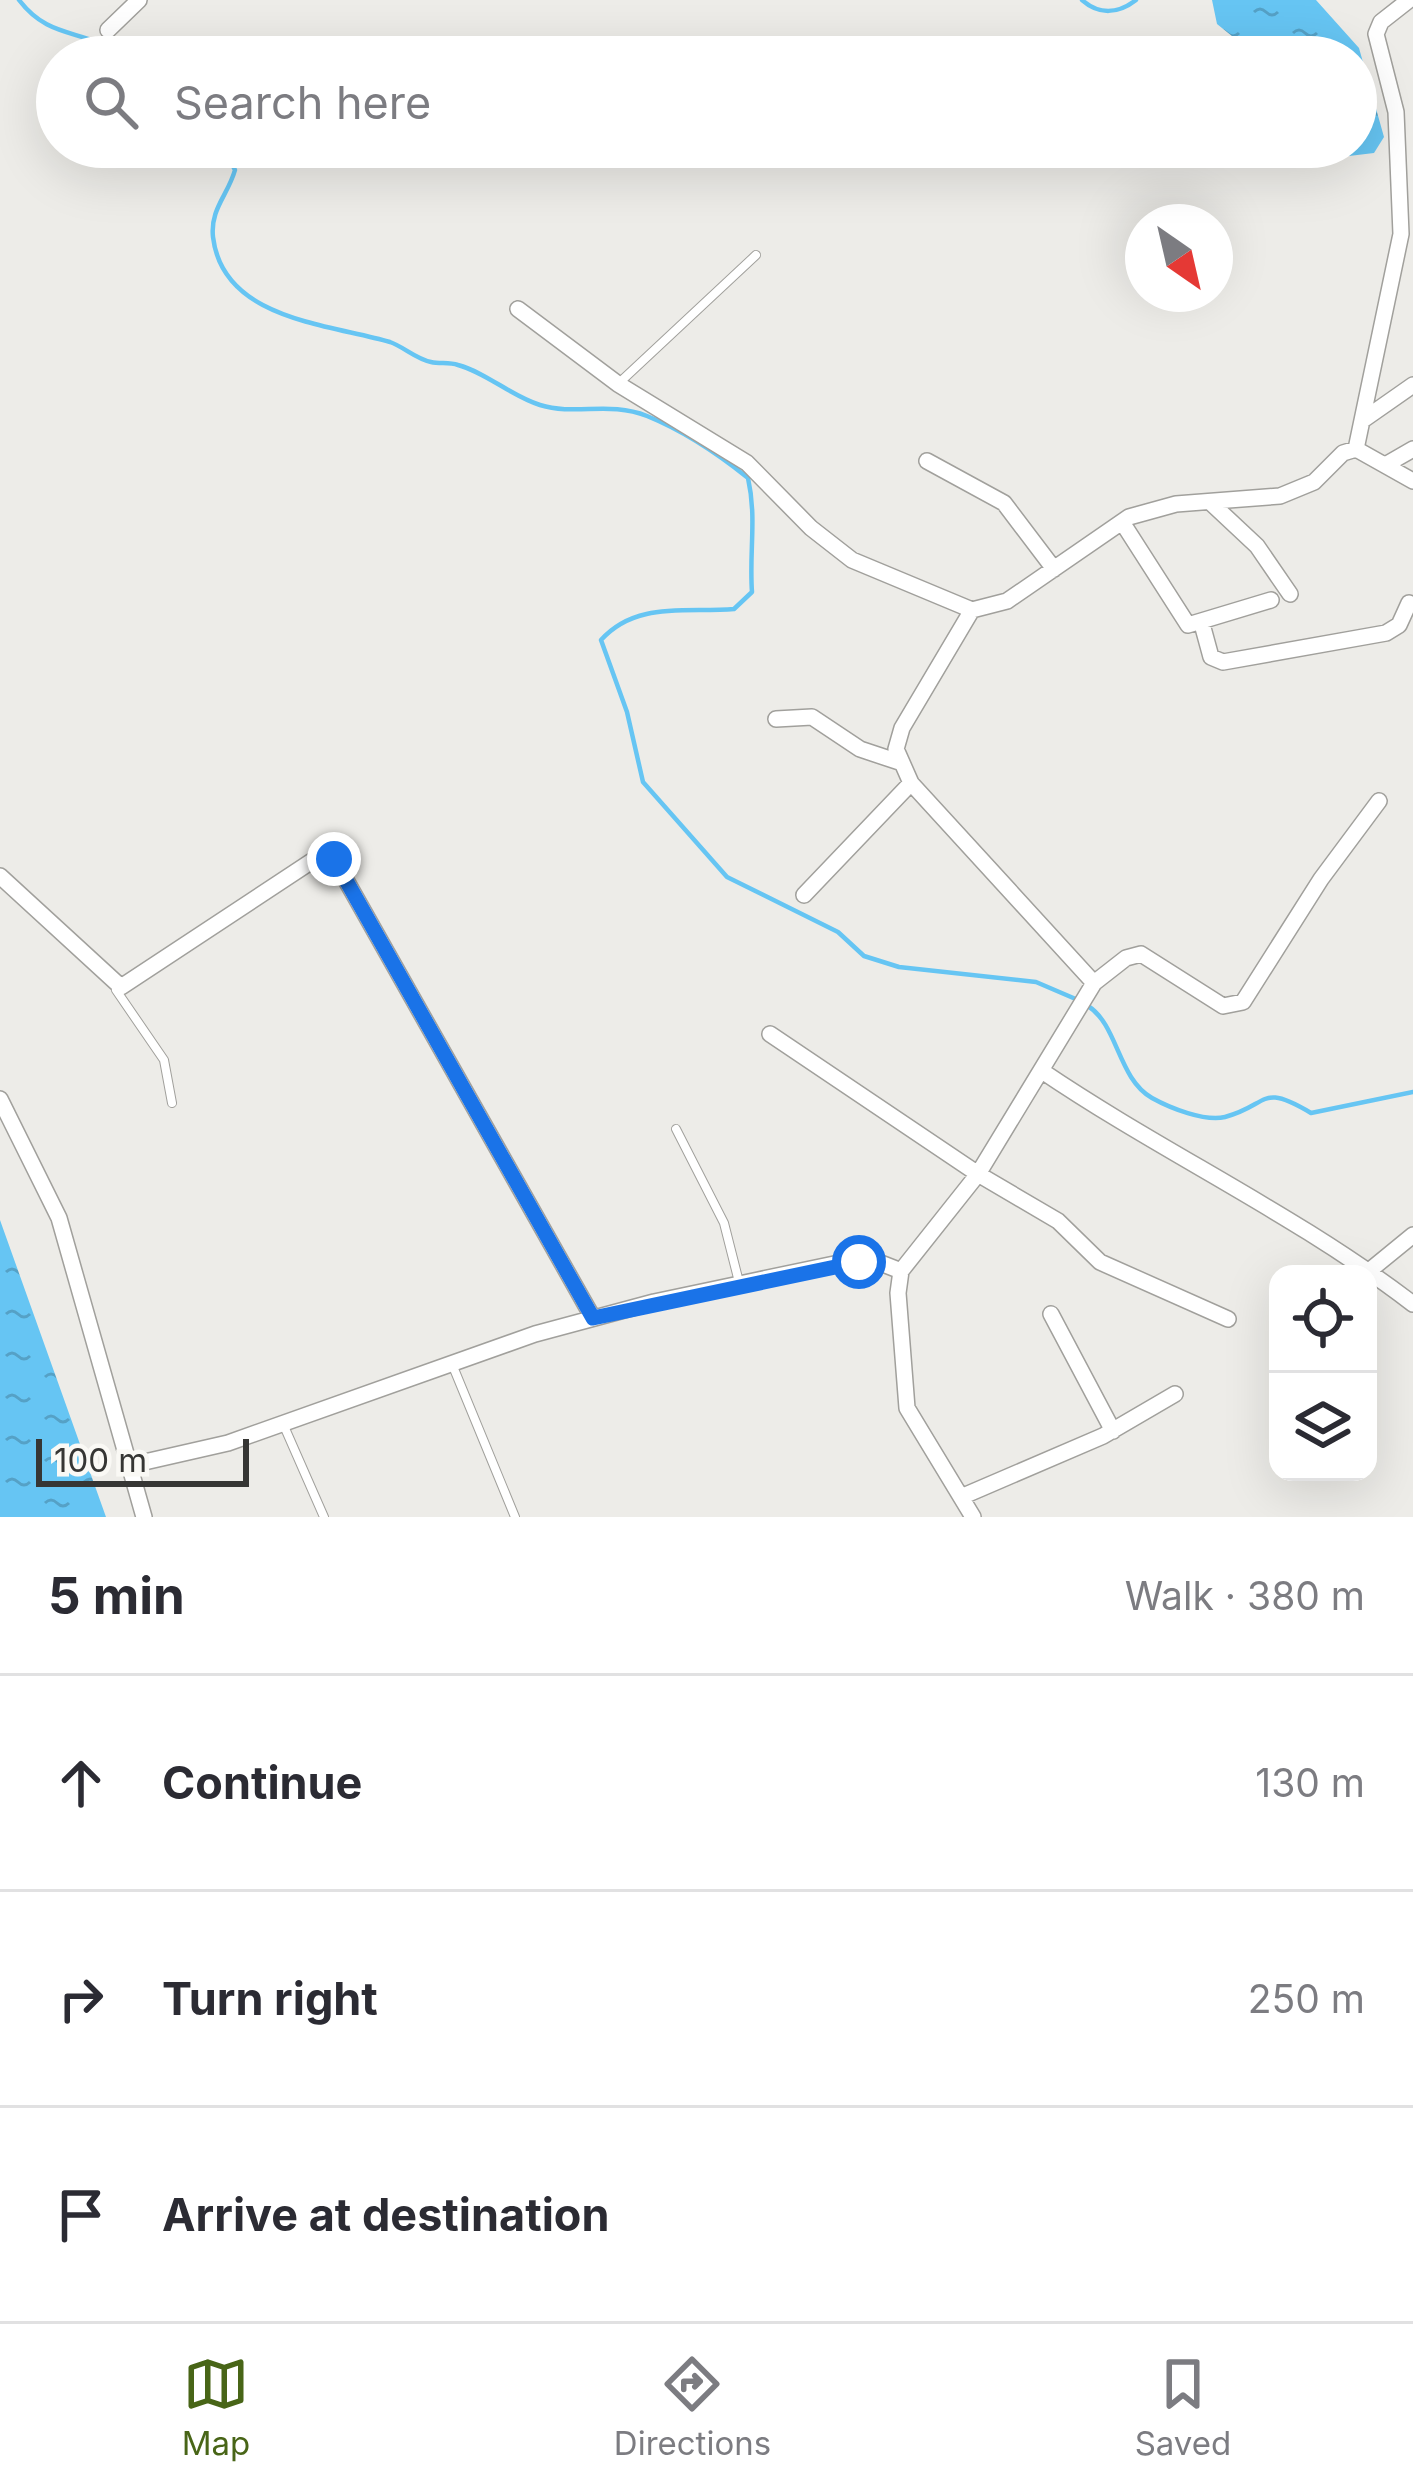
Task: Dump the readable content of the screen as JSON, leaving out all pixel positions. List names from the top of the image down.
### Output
{
  "scale_bar": "100 m",
  "north": "bottom right",
  "page": {
    "search": "Search here",
    "scale": "100 m",
    "heading": ["5 min", "Walk · 380 m"],
    "list": [
      ["Continue", "130 m"],
      ["Turn right", "250 m"],
      "Arrive at destination"
    ],
    "nav": ["Map", "Directions", "Saved"]
  }
}
